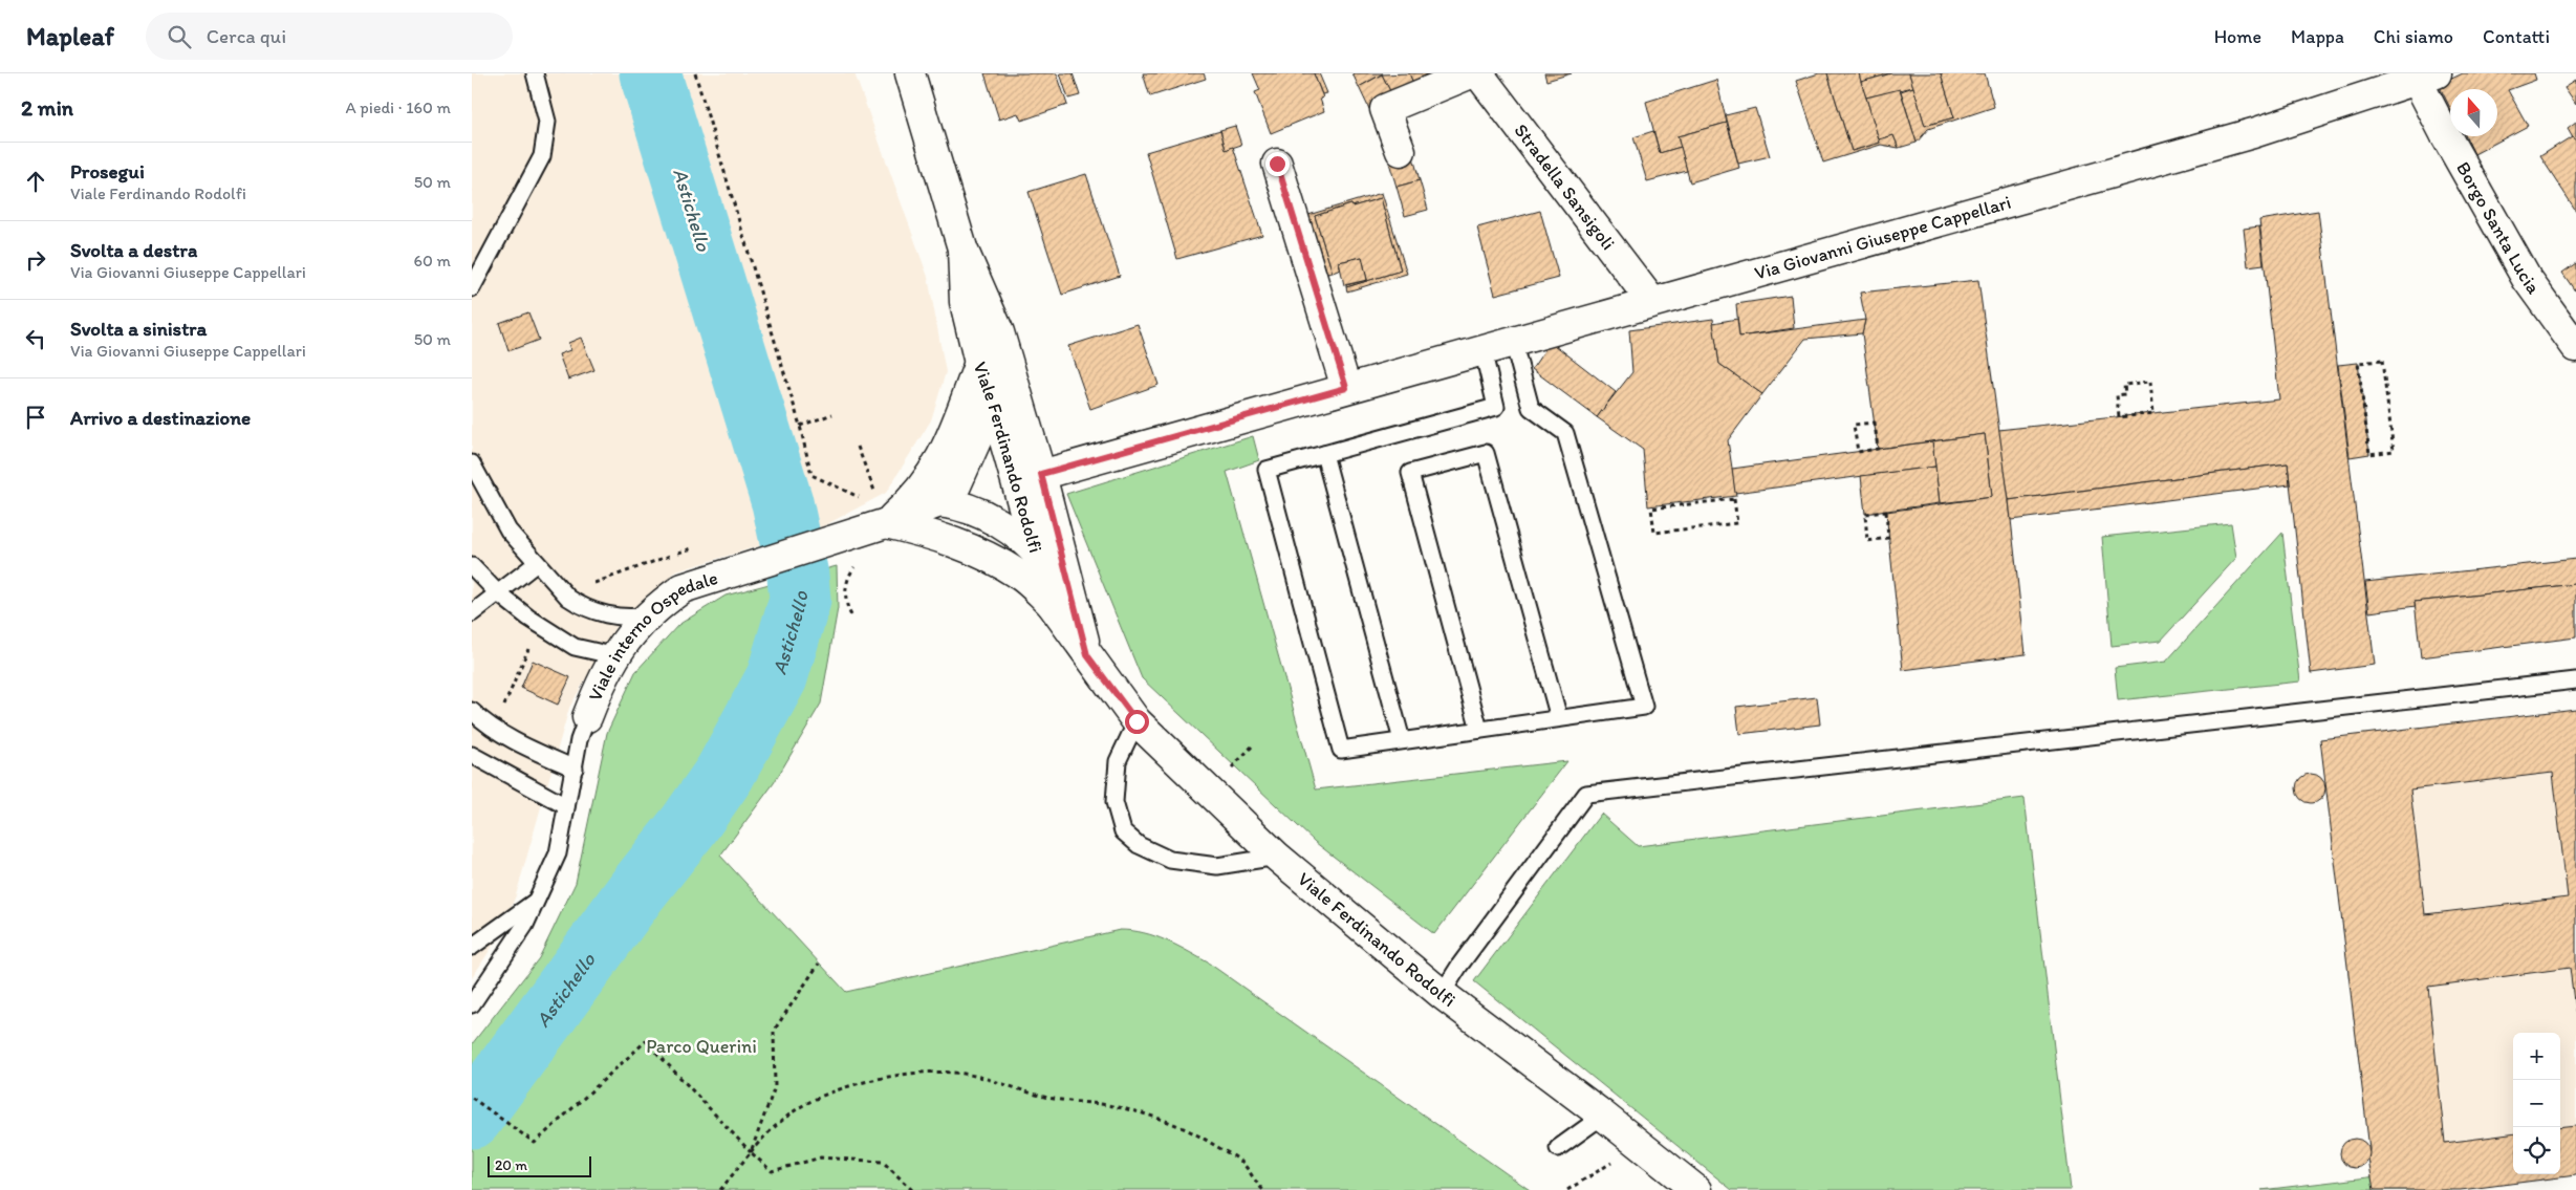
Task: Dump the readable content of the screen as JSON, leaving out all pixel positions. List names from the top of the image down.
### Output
{
  "streets": {
    "street": [
      "Stradella Sansigoli",
      "Borgo Santa Lucia",
      "Via Giovanni Giuseppe Cappellari",
      "Viale Ferdinando Rodolfi",
      "Viale interno Ospedale"
    ]
  },
  "crossings": [
    ["Stradella Sansigoli", "Via Giovanni Giuseppe Cappellari"],
    ["Borgo Santa Lucia", "Via Giovanni Giuseppe Cappellari"],
    ["Via Giovanni Giuseppe Cappellari", "Viale Ferdinando Rodolfi"]
  ],
  "water": ["Astichello"],
  "parks": ["Parco Querini"],
  "scale_bar": "20 m",
  "north": "top",
  "page": {
    "header": "Mapleaf",
    "search": "Cerca qui",
    "nav": [
      "Home",
      "Mappa",
      "Chi siamo",
      "Contatti"
    ],
    "heading": ["2 min", "A piedi · 160 m"],
    "list": [
      ["Prosegui", "Viale Ferdinando Rodolfi", "50 m"],
      ["Svolta a destra", "Via Giovanni Giuseppe Cappellari", "60 m"],
      ["Svolta a sinistra", "Via Giovanni Giuseppe Cappellari", "50 m"],
      "Arrivo a destinazione"
    ],
    "map_buttons": ["+", "−"],
    "scale": "20 m"
  }
}
